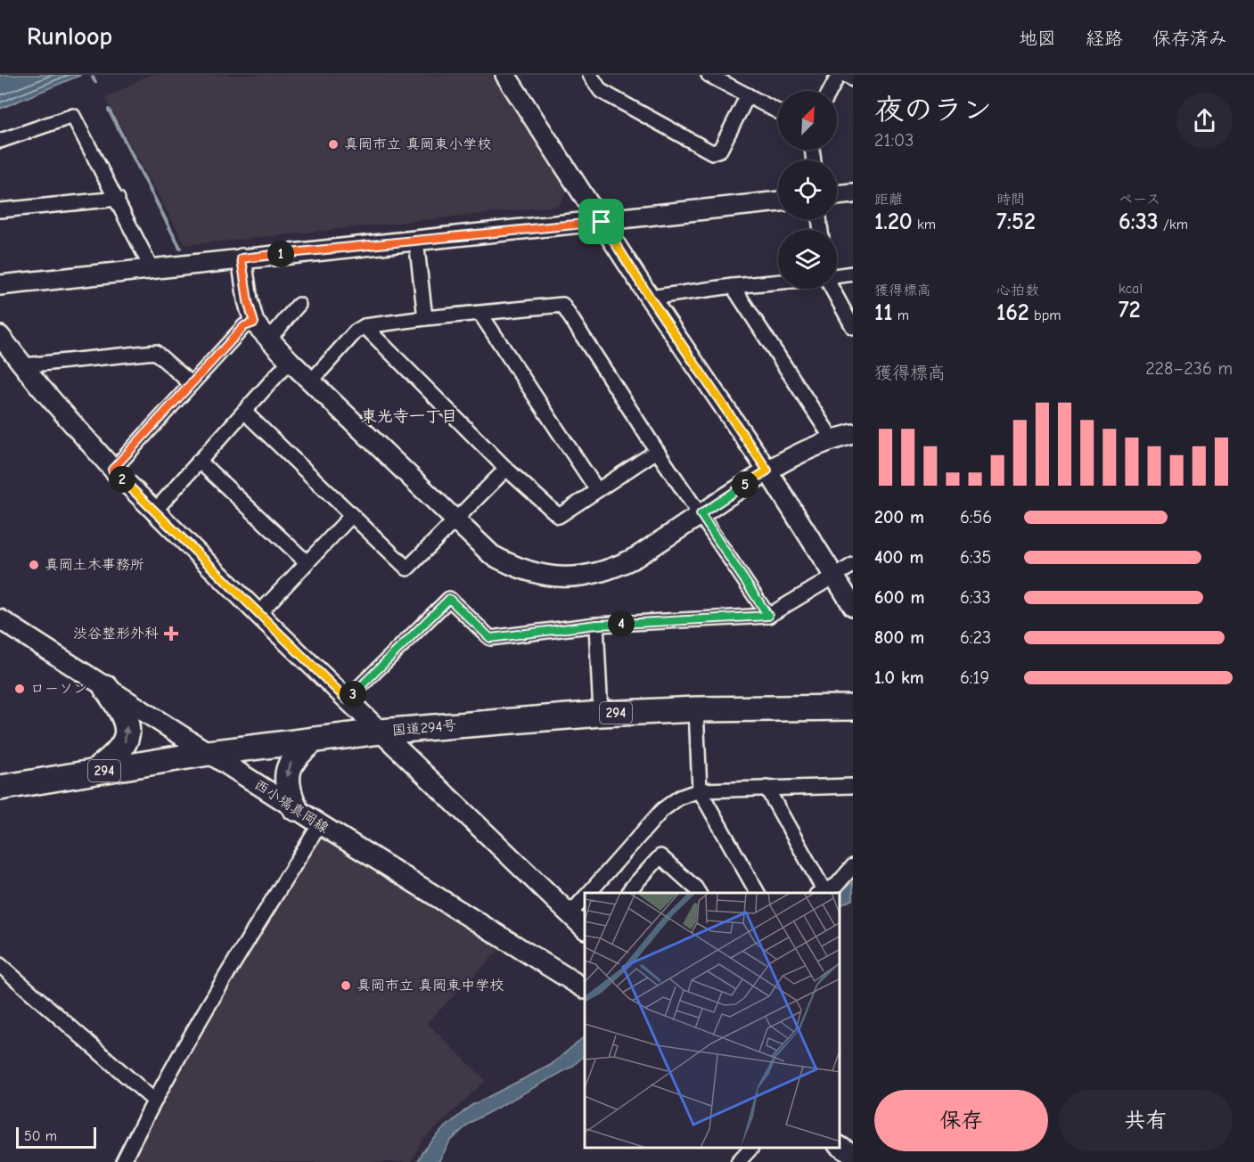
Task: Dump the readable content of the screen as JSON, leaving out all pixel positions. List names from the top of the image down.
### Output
{
  "streets": {
    "highway": ["294", "国道294号"],
    "street": ["西小塙真岡線"]
  },
  "crossings": [
    ["国道294号", "西小塙真岡線"]
  ],
  "districts": ["東光寺一丁目"],
  "places": {
    "other": [
      "真岡市立 真岡東小学校",
      "真岡土木事務所",
      "ローソン",
      "真岡市立 真岡東中学校"
    ],
    "health": ["渋谷整形外科"]
  },
  "scale_bar": "50 m",
  "north": "top right",
  "page": {
    "header": "Runloop",
    "nav": ["地図", "経路", "保存済み"],
    "heading": ["夜のラン", "21:03"],
    "stats": [
      ["距離", "1.20 km"],
      ["時間", "7:52"],
      ["ペース", "6:33 /km"],
      ["獲得標高", "11 m"],
      ["心拍数", "162 bpm"],
      ["kcal", "72"]
    ],
    "pins": [
      "1",
      "2",
      "5",
      "4",
      "3"
    ],
    "chart": ["獲得標高", "228–236 m"],
    "list": [
      {
        "name": "200 m",
        "note": "6:56"
      },
      {
        "name": "400 m",
        "note": "6:35"
      },
      {
        "name": "600 m",
        "note": "6:33"
      },
      {
        "name": "800 m",
        "note": "6:23"
      },
      {
        "name": "1.0 km",
        "note": "6:19"
      }
    ],
    "buttons": ["保存", "共有"],
    "scale": "50 m"
  }
}
